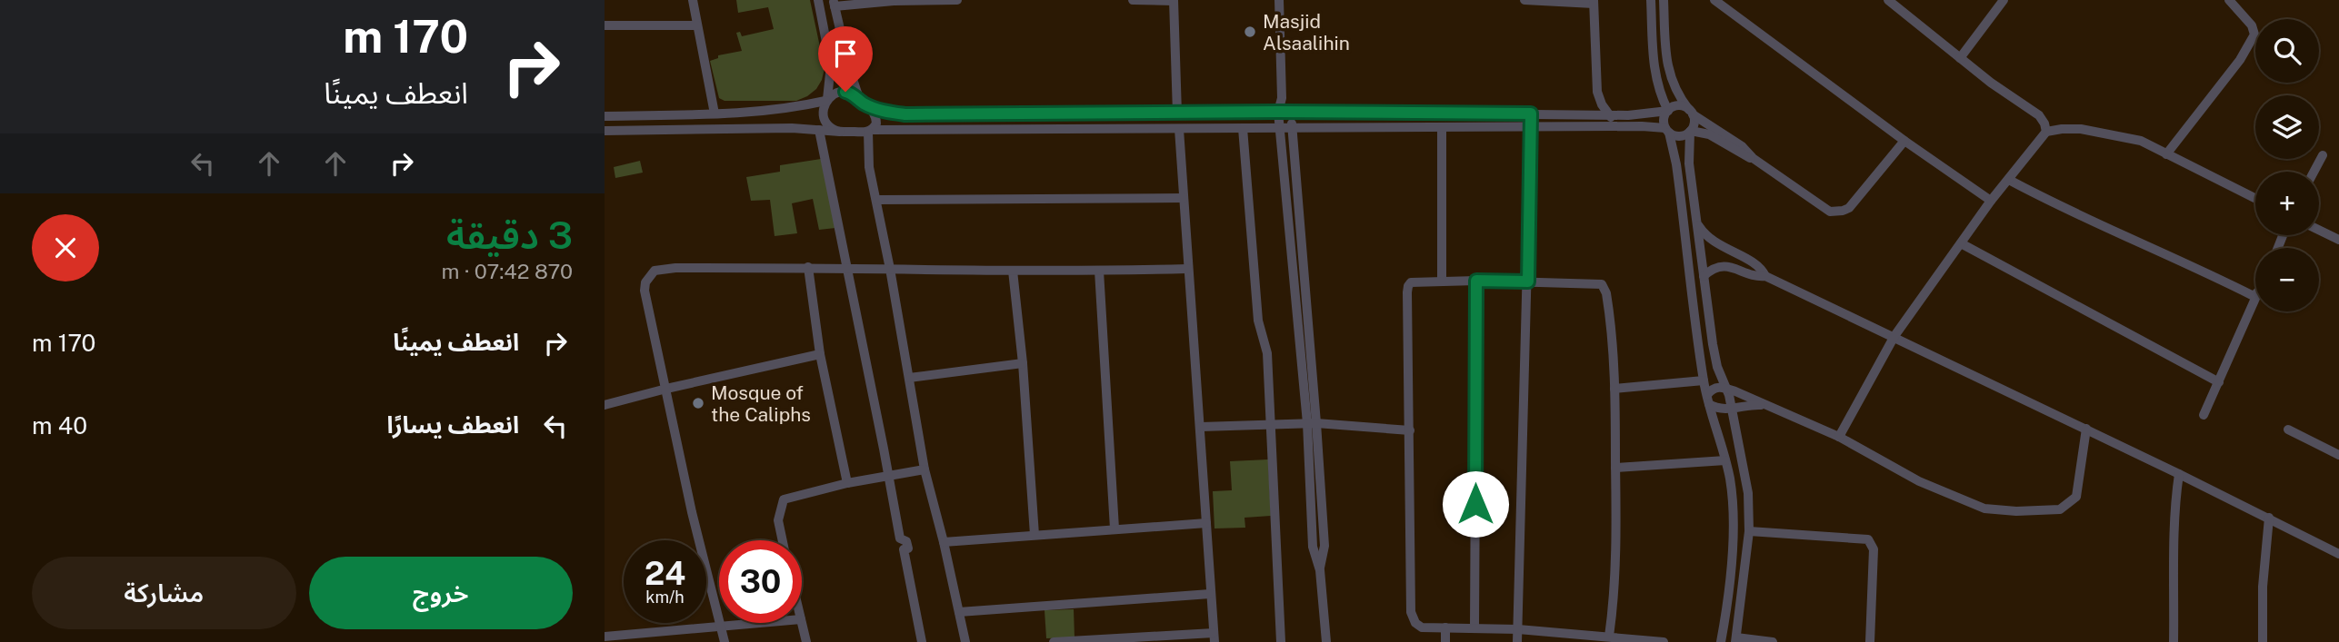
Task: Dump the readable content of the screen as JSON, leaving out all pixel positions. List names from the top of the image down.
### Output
{
  "places": ["Masjid Alsaalihin", "Mosque of the Caliphs"],
  "page": {
    "turn": ["170 m", "انعطف يمينًا"],
    "map_buttons": ["+", "−"],
    "heading": ["3 دقيقة", "870 m · 07:42"],
    "list": [
      {
        "name": "انعطف يمينًا",
        "value": "170 m"
      },
      {
        "name": "انعطف يسارًا",
        "value": "40 m"
      }
    ],
    "speed": "24 km/h",
    "limit": "30",
    "buttons": ["خروج", "مشاركة"]
  }
}
